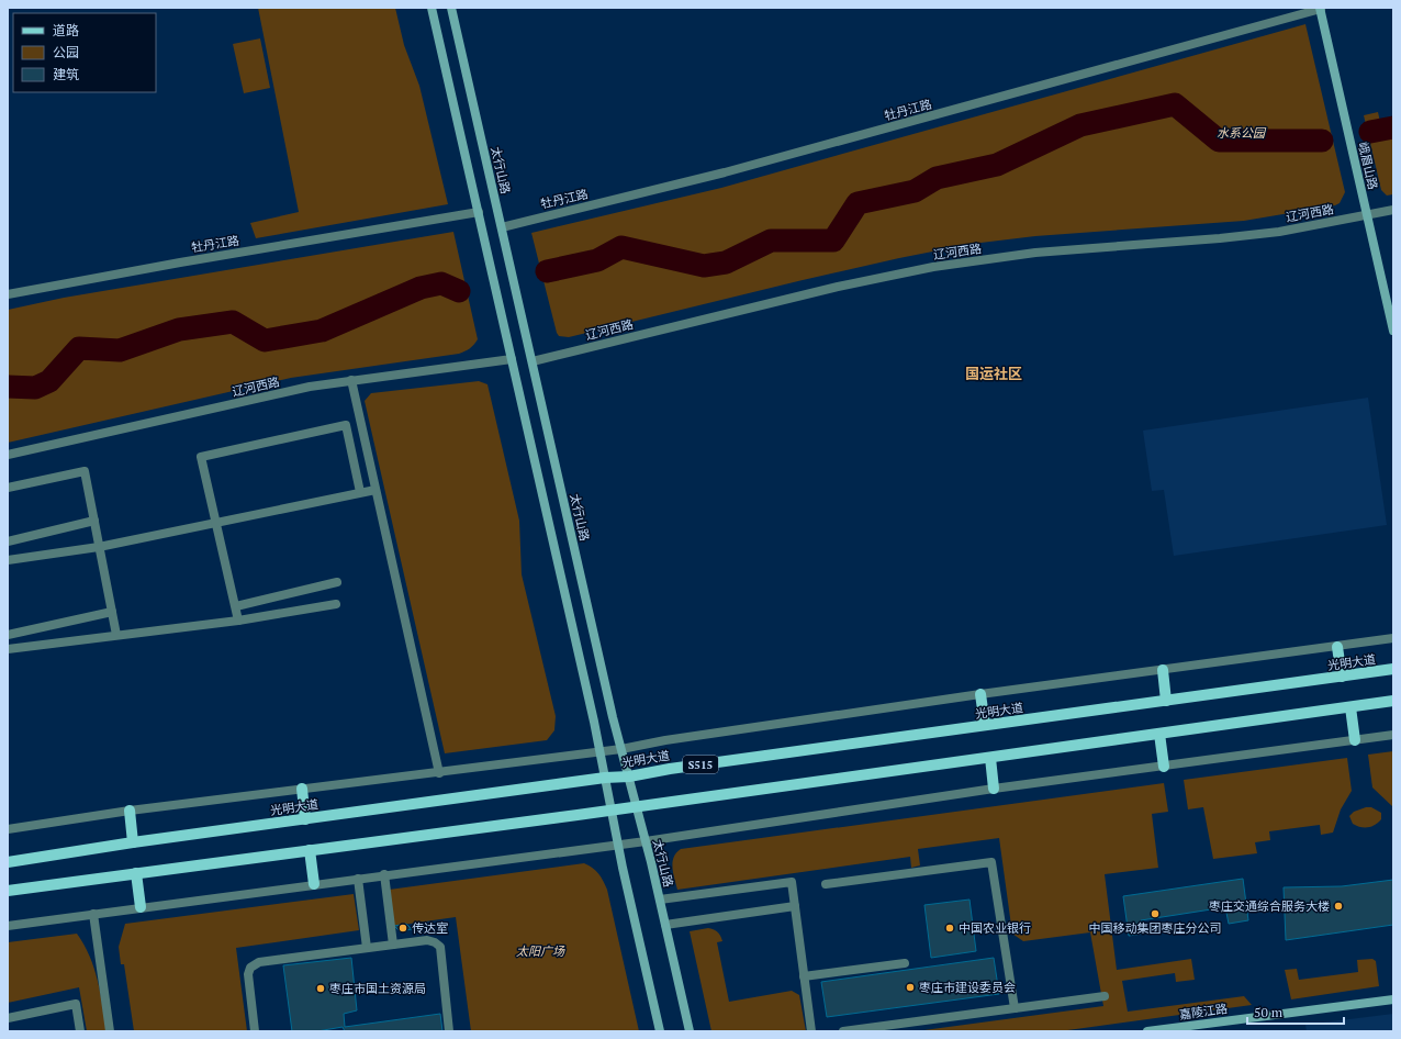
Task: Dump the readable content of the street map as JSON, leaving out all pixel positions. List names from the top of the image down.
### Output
{
  "streets": {
    "main road": [
      "峨眉山路",
      "太行山路",
      "光明大道",
      "S515",
      "嘉陵江路"
    ],
    "street": ["牡丹江路", "辽河西路"]
  },
  "crossings": [
    ["牡丹江路", "峨眉山路"],
    ["牡丹江路", "太行山路"],
    ["峨眉山路", "辽河西路"],
    ["太行山路", "辽河西路"],
    ["太行山路", "光明大道"]
  ],
  "districts": ["国运社区"],
  "parks": ["水系公园", "太阳广场"],
  "places": [
    "枣庄交通综合服务大楼",
    "中国移动集团枣庄分公司",
    "传达室",
    "中国农业银行",
    "枣庄市建设委员会",
    "枣庄市国土资源局"
  ],
  "legend": ["道路", "公园", "建筑"],
  "scale_bar": "50 m"
}
